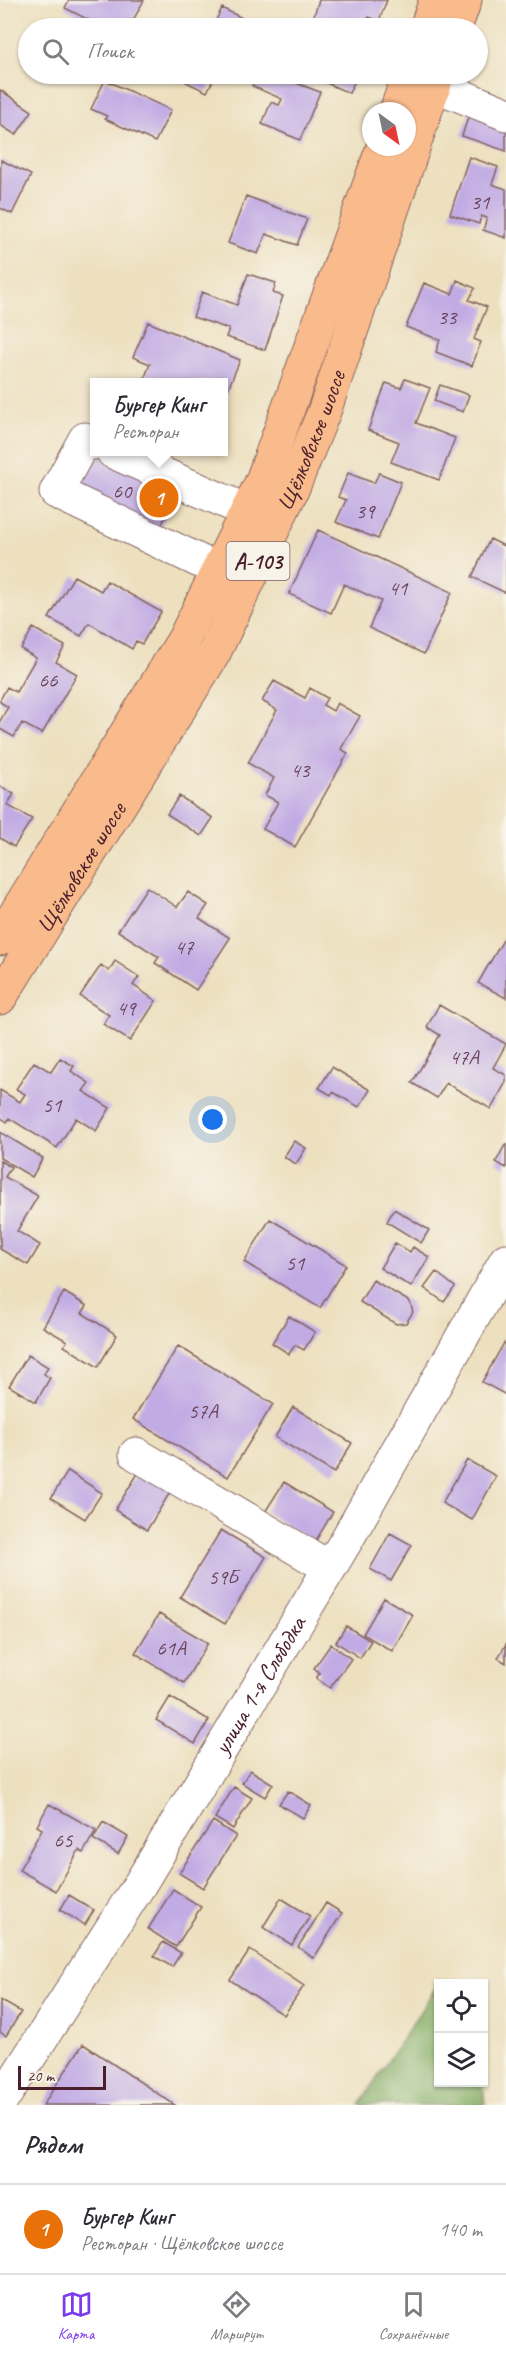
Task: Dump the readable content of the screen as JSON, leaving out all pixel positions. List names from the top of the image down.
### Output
{
  "streets": {
    "main road": ["Щёлковское шоссе", "А-103"],
    "street": ["улица 1-я Слободка"]
  },
  "house_numbers": [
    "31",
    "33",
    "60",
    "39",
    "41",
    "66",
    "43",
    "47",
    "49",
    "47А",
    "51",
    "51",
    "57А",
    "59Б",
    "61А",
    "65"
  ],
  "scale_bar": "20 m",
  "north": "bottom right",
  "page": {
    "search": "Поиск",
    "popup": ["Бургер Кинг", "Ресторан"],
    "pins": "1",
    "scale": "20 m",
    "heading": "Рядом",
    "list": [
      {
        "mark": "1",
        "name": "Бургер Кинг",
        "note": "Ресторан · Щёлковское шоссе",
        "value": "140 m"
      }
    ],
    "nav": ["Карта", "Маршрут", "Сохранённые"]
  }
}
